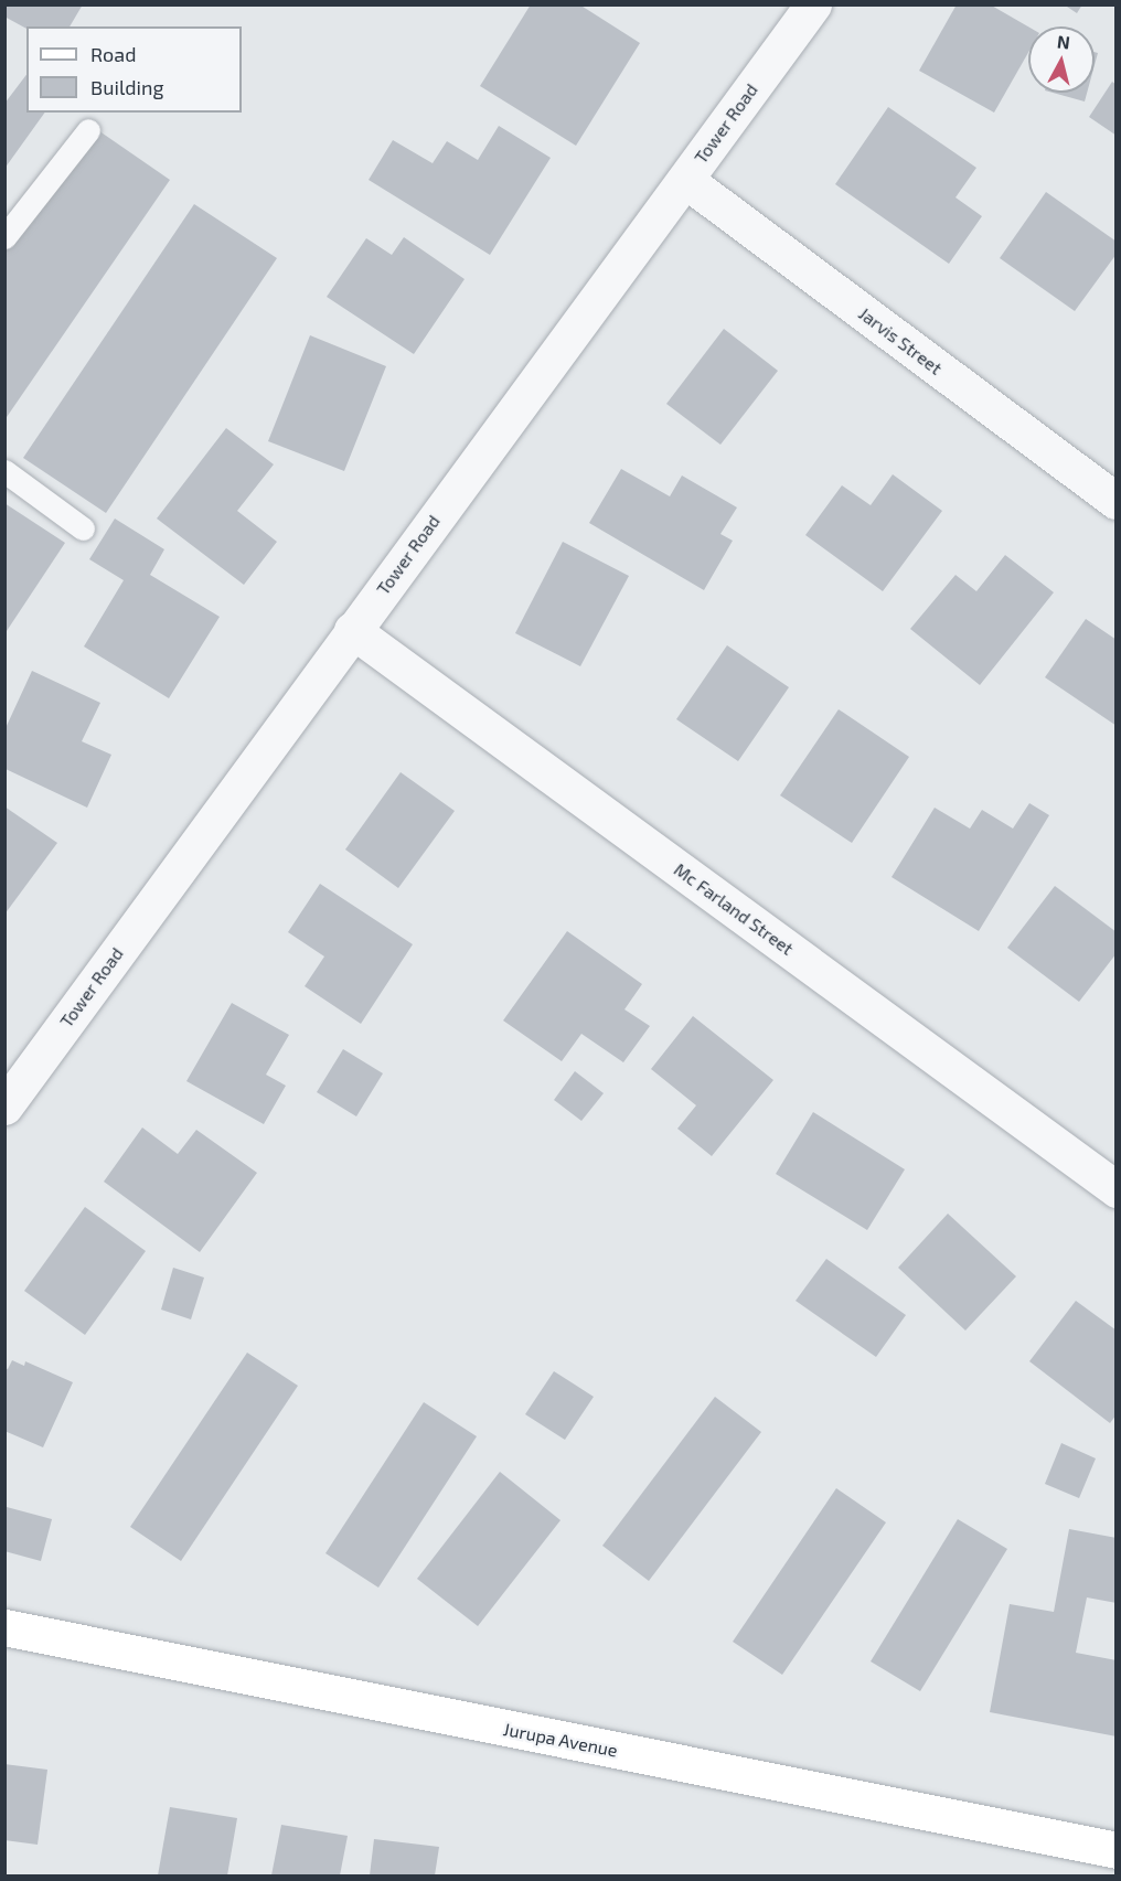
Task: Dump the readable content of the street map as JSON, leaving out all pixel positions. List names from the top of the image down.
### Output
{
  "streets": {
    "main road": ["Jurupa Avenue"],
    "street": ["Tower Road", "Jarvis Street", "Mc Farland Street"]
  },
  "crossings": [
    ["Tower Road", "Jarvis Street"],
    ["Tower Road", "Mc Farland Street"]
  ],
  "legend": ["Road", "Building"],
  "north": "top"
}
